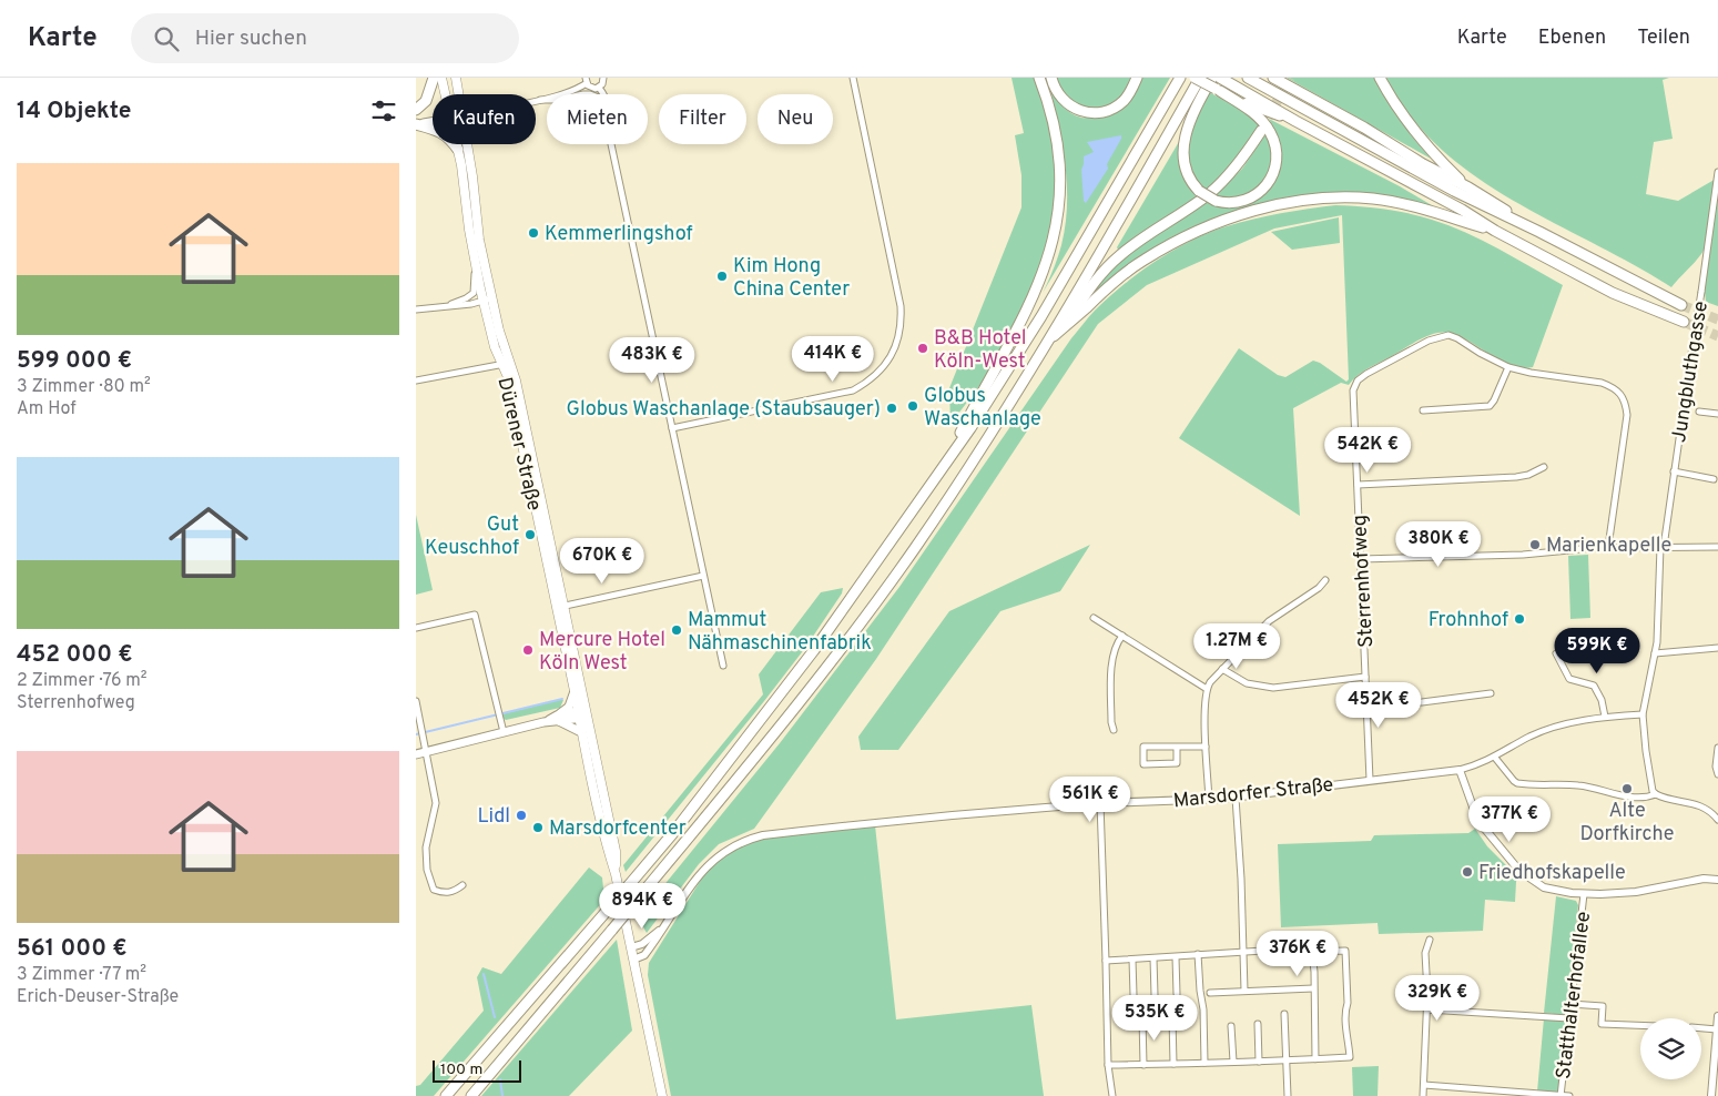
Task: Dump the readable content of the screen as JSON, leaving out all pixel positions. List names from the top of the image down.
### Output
{
  "streets": {
    "main road": ["Dürener Straße"],
    "street": [
      "Jungbluthgasse",
      "Sterrenhofweg",
      "Marsdorfer Straße",
      "Statthalterhofallee"
    ]
  },
  "crossings": [
    ["Jungbluthgasse", "Marsdorfer Straße"],
    ["Dürener Straße", "Marsdorfer Straße"],
    ["Sterrenhofweg", "Marsdorfer Straße"]
  ],
  "places": [
    "Kemmerlingshof",
    "Kim Hong China Center",
    "B&B Hotel Köln-West",
    "Globus Waschanlage",
    "Globus Waschanlage (Staubsauger)",
    "Gut Keuschhof",
    "Marienkapelle",
    "Frohnhof",
    "Mammut Nähmaschinenfabrik",
    "Mercure Hotel Köln West",
    "Alte Dorfkirche",
    "Lidl",
    "Marsdorfcenter",
    "Friedhofskapelle"
  ],
  "scale_bar": "100 m",
  "page": {
    "header": "Karte",
    "search": "Hier suchen",
    "nav": ["Karte", "Ebenen", "Teilen"],
    "heading": "14 Objekte",
    "chip": [
      "Kaufen",
      "Mieten",
      "Filter",
      "Neu"
    ],
    "list": [
      {
        "name": "599 000 €",
        "note": "3 Zimmer · 80 m² · Am Hof"
      },
      {
        "name": "452 000 €",
        "note": "2 Zimmer · 76 m² · Sterrenhofweg"
      },
      {
        "name": "561 000 €",
        "note": "3 Zimmer · 77 m² · Erich-Deuser-Straße"
      }
    ],
    "price": [
      "414K €",
      "483K €",
      "542K €",
      "380K €",
      "670K €",
      "1.27M €",
      "599K €",
      "452K €",
      "561K €",
      "377K €",
      "894K €",
      "376K €",
      "329K €",
      "535K €"
    ],
    "scale": "100 m"
  }
}
